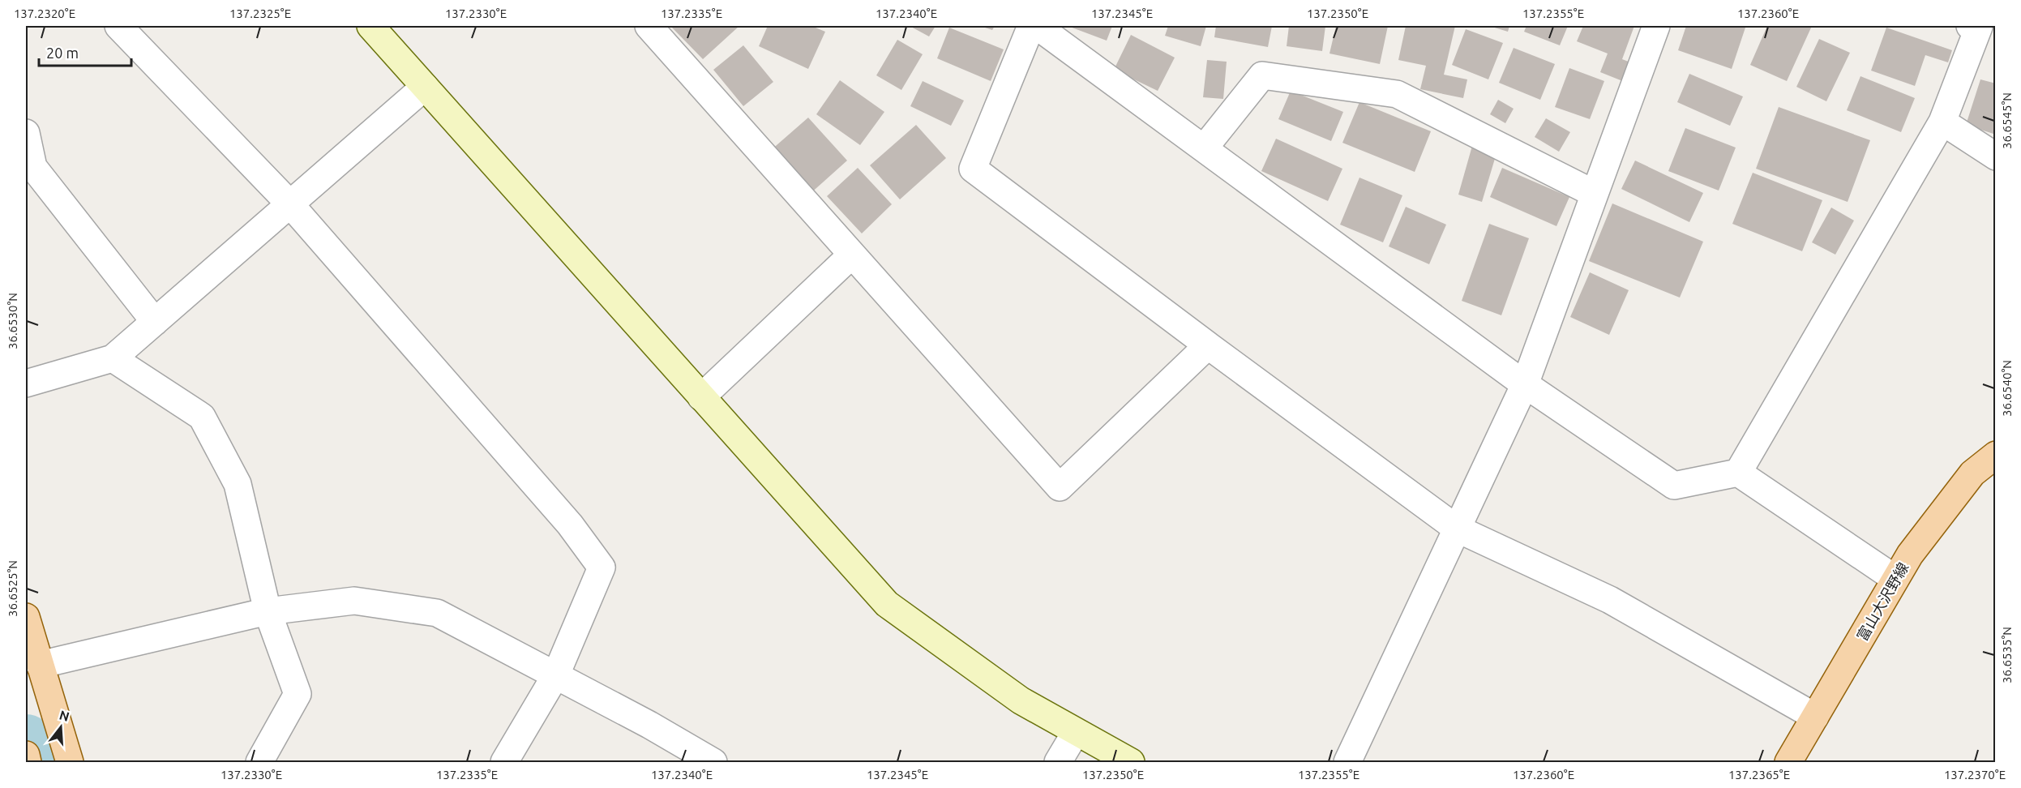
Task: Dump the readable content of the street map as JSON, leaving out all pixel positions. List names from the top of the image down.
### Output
{
  "streets": {
    "main road": ["富山大沢野線"]
  },
  "scale_bar": "20 m",
  "north": "top",
  "coordinates": [
    "137.2320°E",
    "137.2325°E",
    "137.2330°E",
    "137.2335°E",
    "137.2340°E",
    "137.2345°E",
    "137.2350°E",
    "137.2355°E",
    "137.2360°E",
    "36.6545°N",
    "36.6530°N",
    "36.6540°N",
    "36.6525°N",
    "36.6535°N",
    "137.2365°E",
    "137.2370°E"
  ]
}
